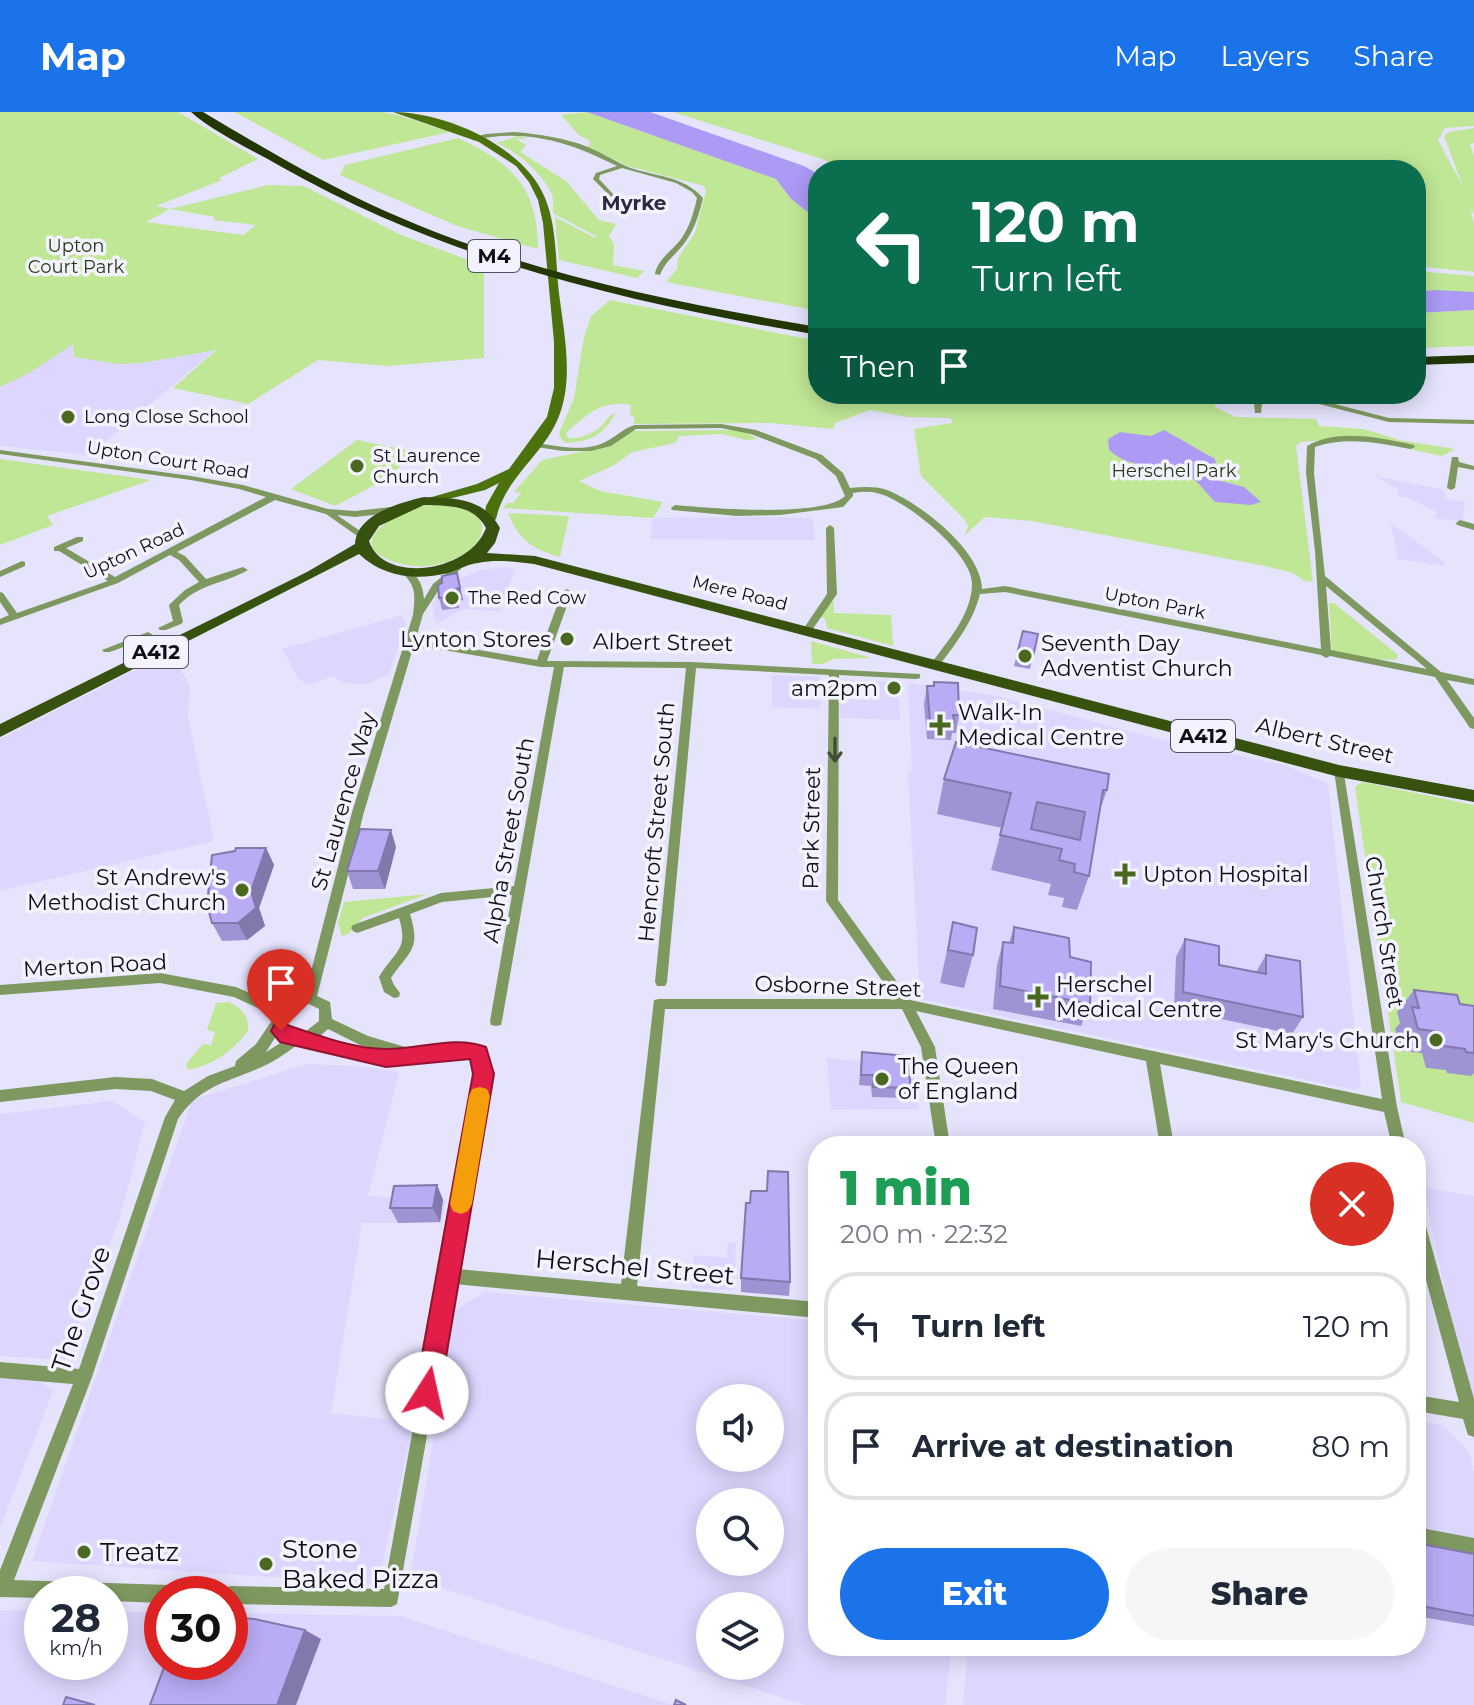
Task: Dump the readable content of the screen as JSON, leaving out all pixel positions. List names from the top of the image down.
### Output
{
  "streets": {
    "highway": ["M4"],
    "main road": ["Mere Road", "Albert Street", "A412"],
    "street": [
      "Upton Court Road",
      "Upton Road",
      "Upton Park",
      "St Laurence Way",
      "Hencroft Street South",
      "Park Street",
      "Alpha Street South",
      "Church Street",
      "Merton Road",
      "Osborne Street",
      "Herschel Street",
      "The Grove"
    ]
  },
  "crossings": [
    ["Upton Court Road", "Upton Road"],
    ["Upton Court Road", "A412"],
    ["Mere Road", "Albert Street"],
    ["Mere Road", "A412"],
    ["Albert Street", "St Laurence Way"],
    ["Albert Street", "Hencroft Street South"],
    ["Albert Street", "Park Street"],
    ["Albert Street", "Alpha Street South"],
    ["Albert Street", "Church Street"],
    ["A412", "St Laurence Way"],
    ["St Laurence Way", "Merton Road"],
    ["Park Street", "Osborne Street"],
    ["Church Street", "Osborne Street"],
    ["Osborne Street", "Herschel Street"]
  ],
  "one_way": ["Park Street"],
  "districts": ["Myrke"],
  "parks": ["Upton Court Park", "Herschel Park"],
  "places": {
    "other": [
      "Long Close School",
      "St Laurence Church",
      "The Red Cow",
      "Lynton Stores",
      "Seventh Day Adventist Church",
      "am2pm",
      "St Andrew's Methodist Church",
      "St Mary's Church",
      "The Queen of England",
      "Treatz",
      "Stone Baked Pizza"
    ],
    "health": ["Walk-In Medical Centre", "Upton Hospital", "Herschel Medical Centre"]
  },
  "page": {
    "header": "Map",
    "nav": ["Map", "Layers", "Share"],
    "turn": ["120 m", "Turn left"],
    "then": "Then",
    "heading": ["1 min", "200 m · 22:32"],
    "list": [
      {
        "name": "Turn left",
        "value": "120 m"
      },
      {
        "name": "Arrive at destination",
        "value": "80 m"
      }
    ],
    "buttons": ["Exit", "Share"],
    "speed": "28 km/h",
    "limit": "30"
  }
}
